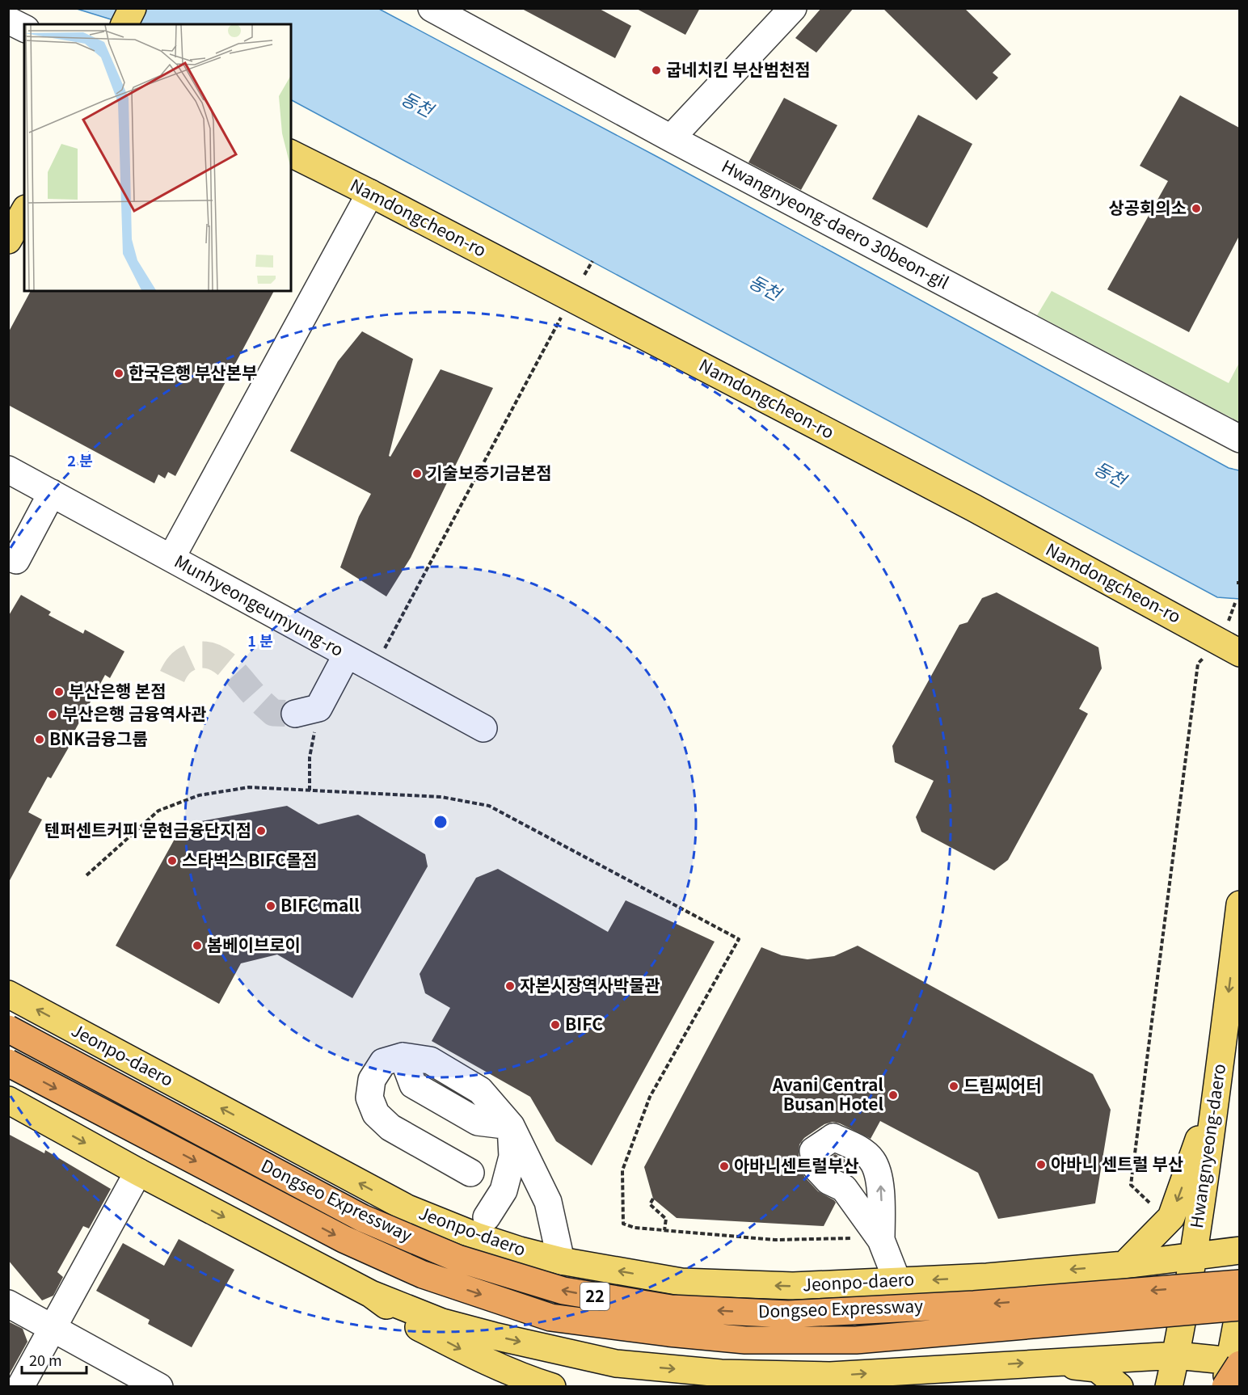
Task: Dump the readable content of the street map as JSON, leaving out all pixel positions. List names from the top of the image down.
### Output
{
  "streets": {
    "highway": ["Dongseo Expressway", "22"],
    "main road": ["Namdongcheon-ro", "Jeonpo-daero", "Hwangnyeong-daero"],
    "street": ["Hwangnyeong-daero 30beon-gil", "Munhyeongeumyung-ro"]
  },
  "crossings": [
    ["Jeonpo-daero", "Hwangnyeong-daero"]
  ],
  "one_way": ["Hwangnyeong-daero"],
  "water": ["동천"],
  "places": [
    "굽네치킨 부산범천점",
    "상공회의소",
    "한국은행 부산본부",
    "기술보증기금본점",
    "부산은행 본점",
    "부산은행 금융역사관",
    "BNK금융그룹",
    "텐퍼센트커피 문현금융단지점",
    "스타벅스 BIFC몰점",
    "BIFC mall",
    "봄베이브로이",
    "자본시장역사박물관",
    "BIFC",
    "드림씨어터",
    "Avani Central Busan Hotel",
    "아바니 센트럴 부산",
    "아바니센트럴부산"
  ],
  "scale_bar": "20 m",
  "rings": ["2 분", "1 분"]
}
